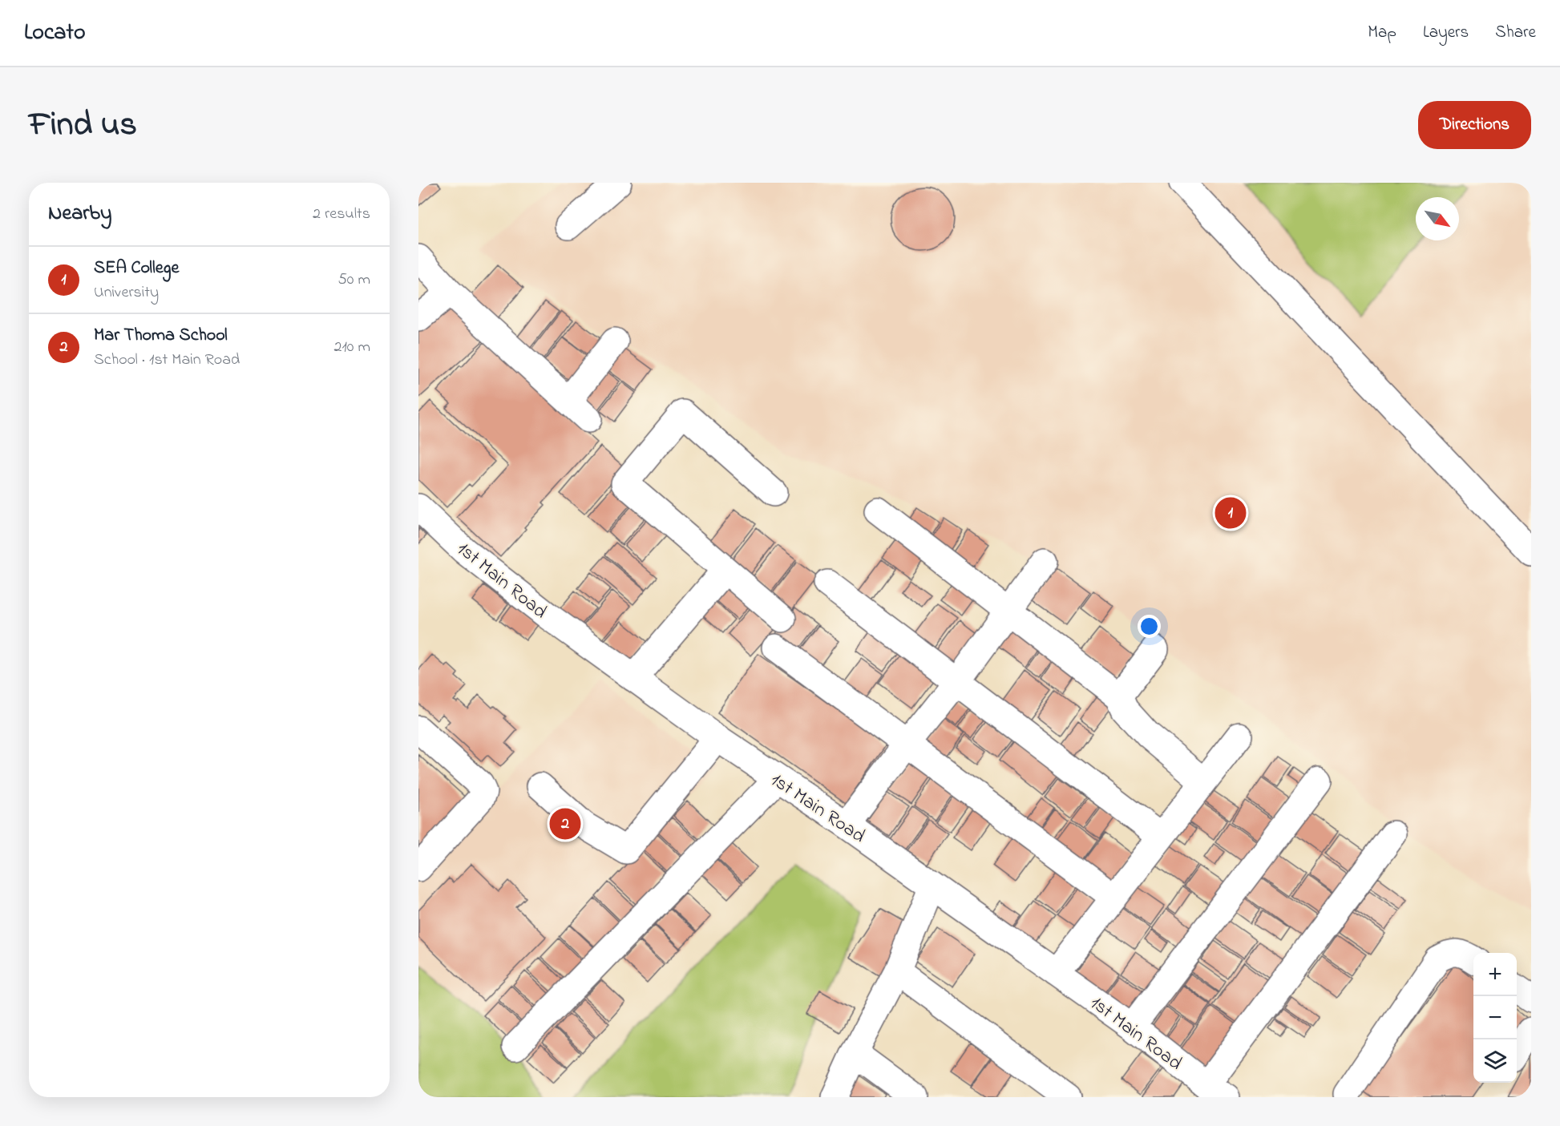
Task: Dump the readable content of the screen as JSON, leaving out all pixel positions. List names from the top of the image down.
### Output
{
  "streets": {
    "street": ["1st Main Road"]
  },
  "north": "bottom right",
  "page": {
    "header": "Locato",
    "nav": ["Map", "Layers", "Share"],
    "title": "Find us",
    "buttons": "Directions",
    "heading": ["Nearby", "2 results"],
    "list": [
      {
        "mark": "1",
        "name": "SEA College",
        "note": "University",
        "value": "50 m"
      },
      {
        "mark": "2",
        "name": "Mar Thoma School",
        "note": "School · 1st Main Road",
        "value": "210 m"
      }
    ],
    "pins": ["1", "2"],
    "map_buttons": ["+", "−"]
  }
}
